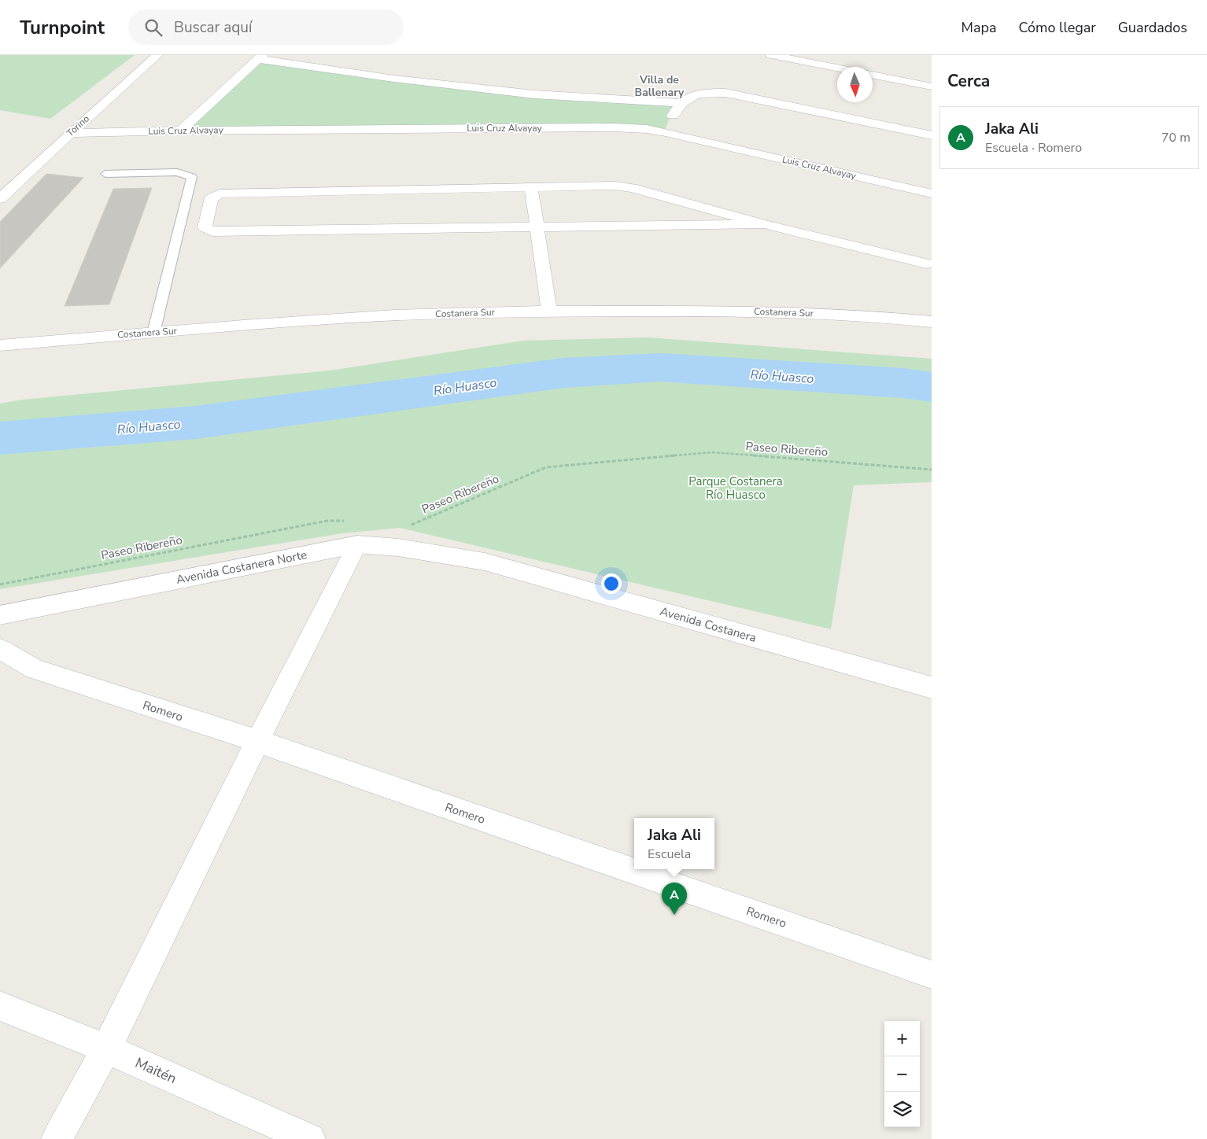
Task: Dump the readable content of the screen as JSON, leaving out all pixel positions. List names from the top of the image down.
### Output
{
  "streets": {
    "street": [
      "Torino",
      "Luis Cruz Alvayay",
      "Costanera Sur",
      "Avenida Costanera Norte",
      "Avenida Costanera",
      "Romero",
      "Maitén"
    ],
    "path": ["Paseo Ribereño"]
  },
  "crossings": [
    ["Torino", "Luis Cruz Alvayay"],
    ["Avenida Costanera Norte", "Avenida Costanera"]
  ],
  "districts": ["Villa de Ballenary"],
  "water": ["Río Huasco"],
  "parks": ["Parque Costanera Río Huasco"],
  "north": "bottom",
  "page": {
    "header": "Turnpoint",
    "search": "Buscar aquí",
    "nav": ["Mapa", "Cómo llegar", "Guardados"],
    "heading": "Cerca",
    "list": [
      {
        "mark": "A",
        "name": "Jaka Ali",
        "note": "Escuela · Romero",
        "value": "70 m"
      }
    ],
    "popup": ["Jaka Ali", "Escuela"],
    "pins": "A",
    "map_buttons": ["+", "−"]
  }
}
